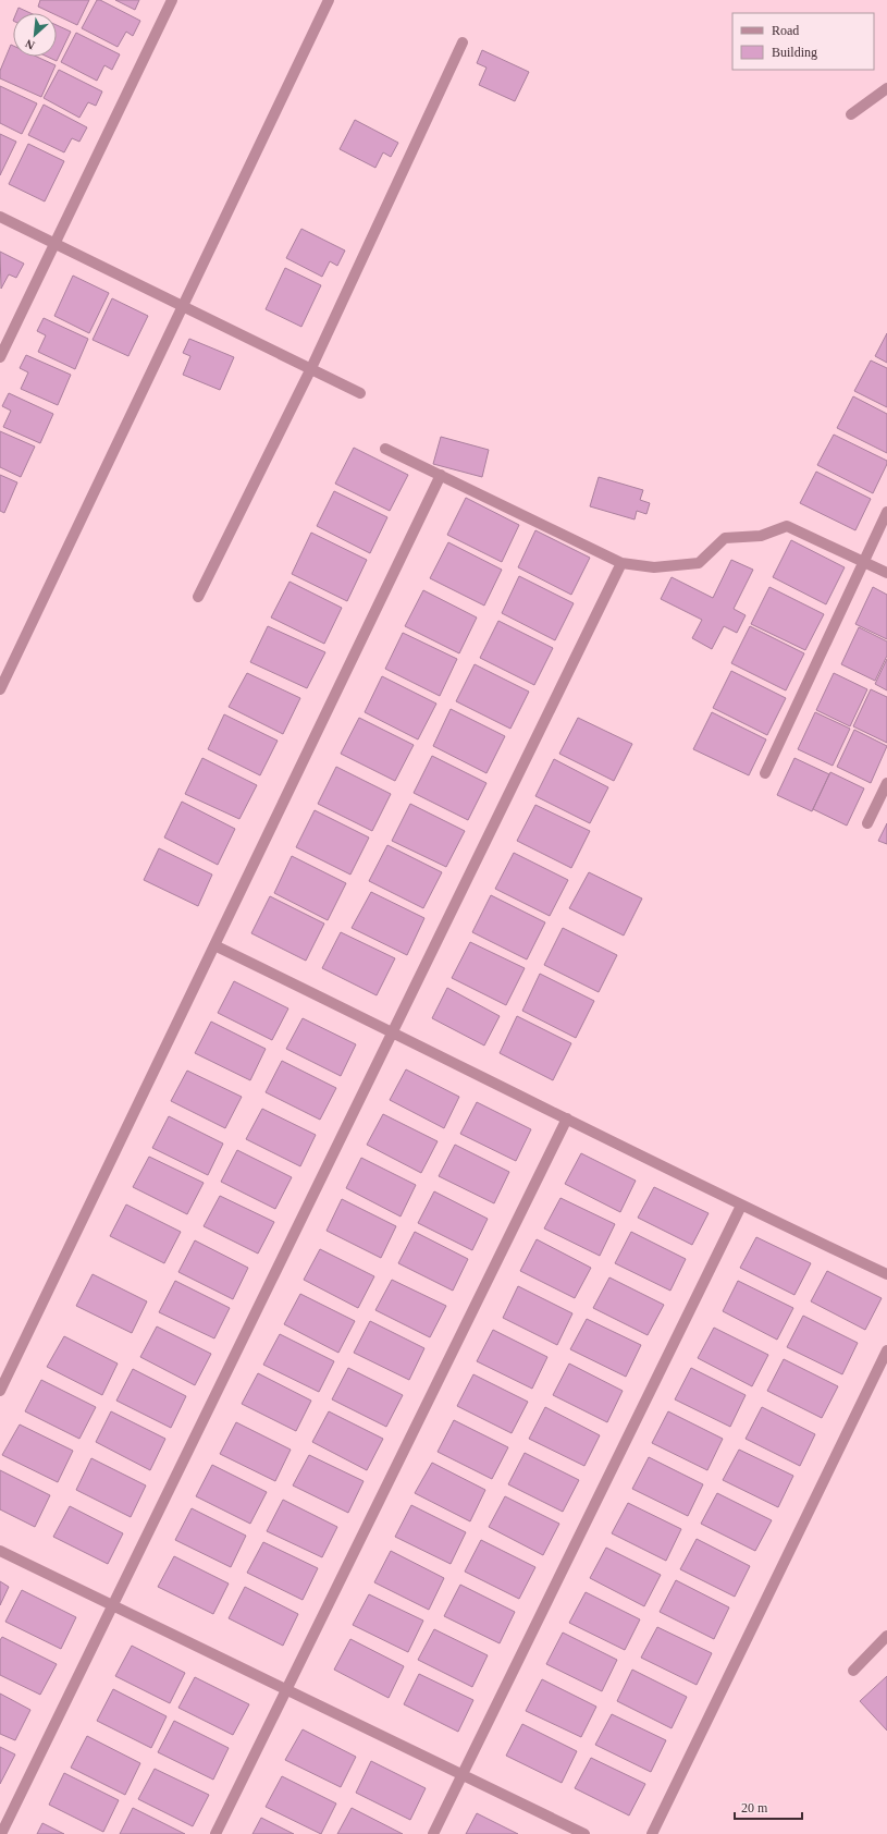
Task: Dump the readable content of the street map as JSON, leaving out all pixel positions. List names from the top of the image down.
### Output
{
  "legend": ["Road", "Building"],
  "scale_bar": "20 m",
  "north": "bottom left"
}
